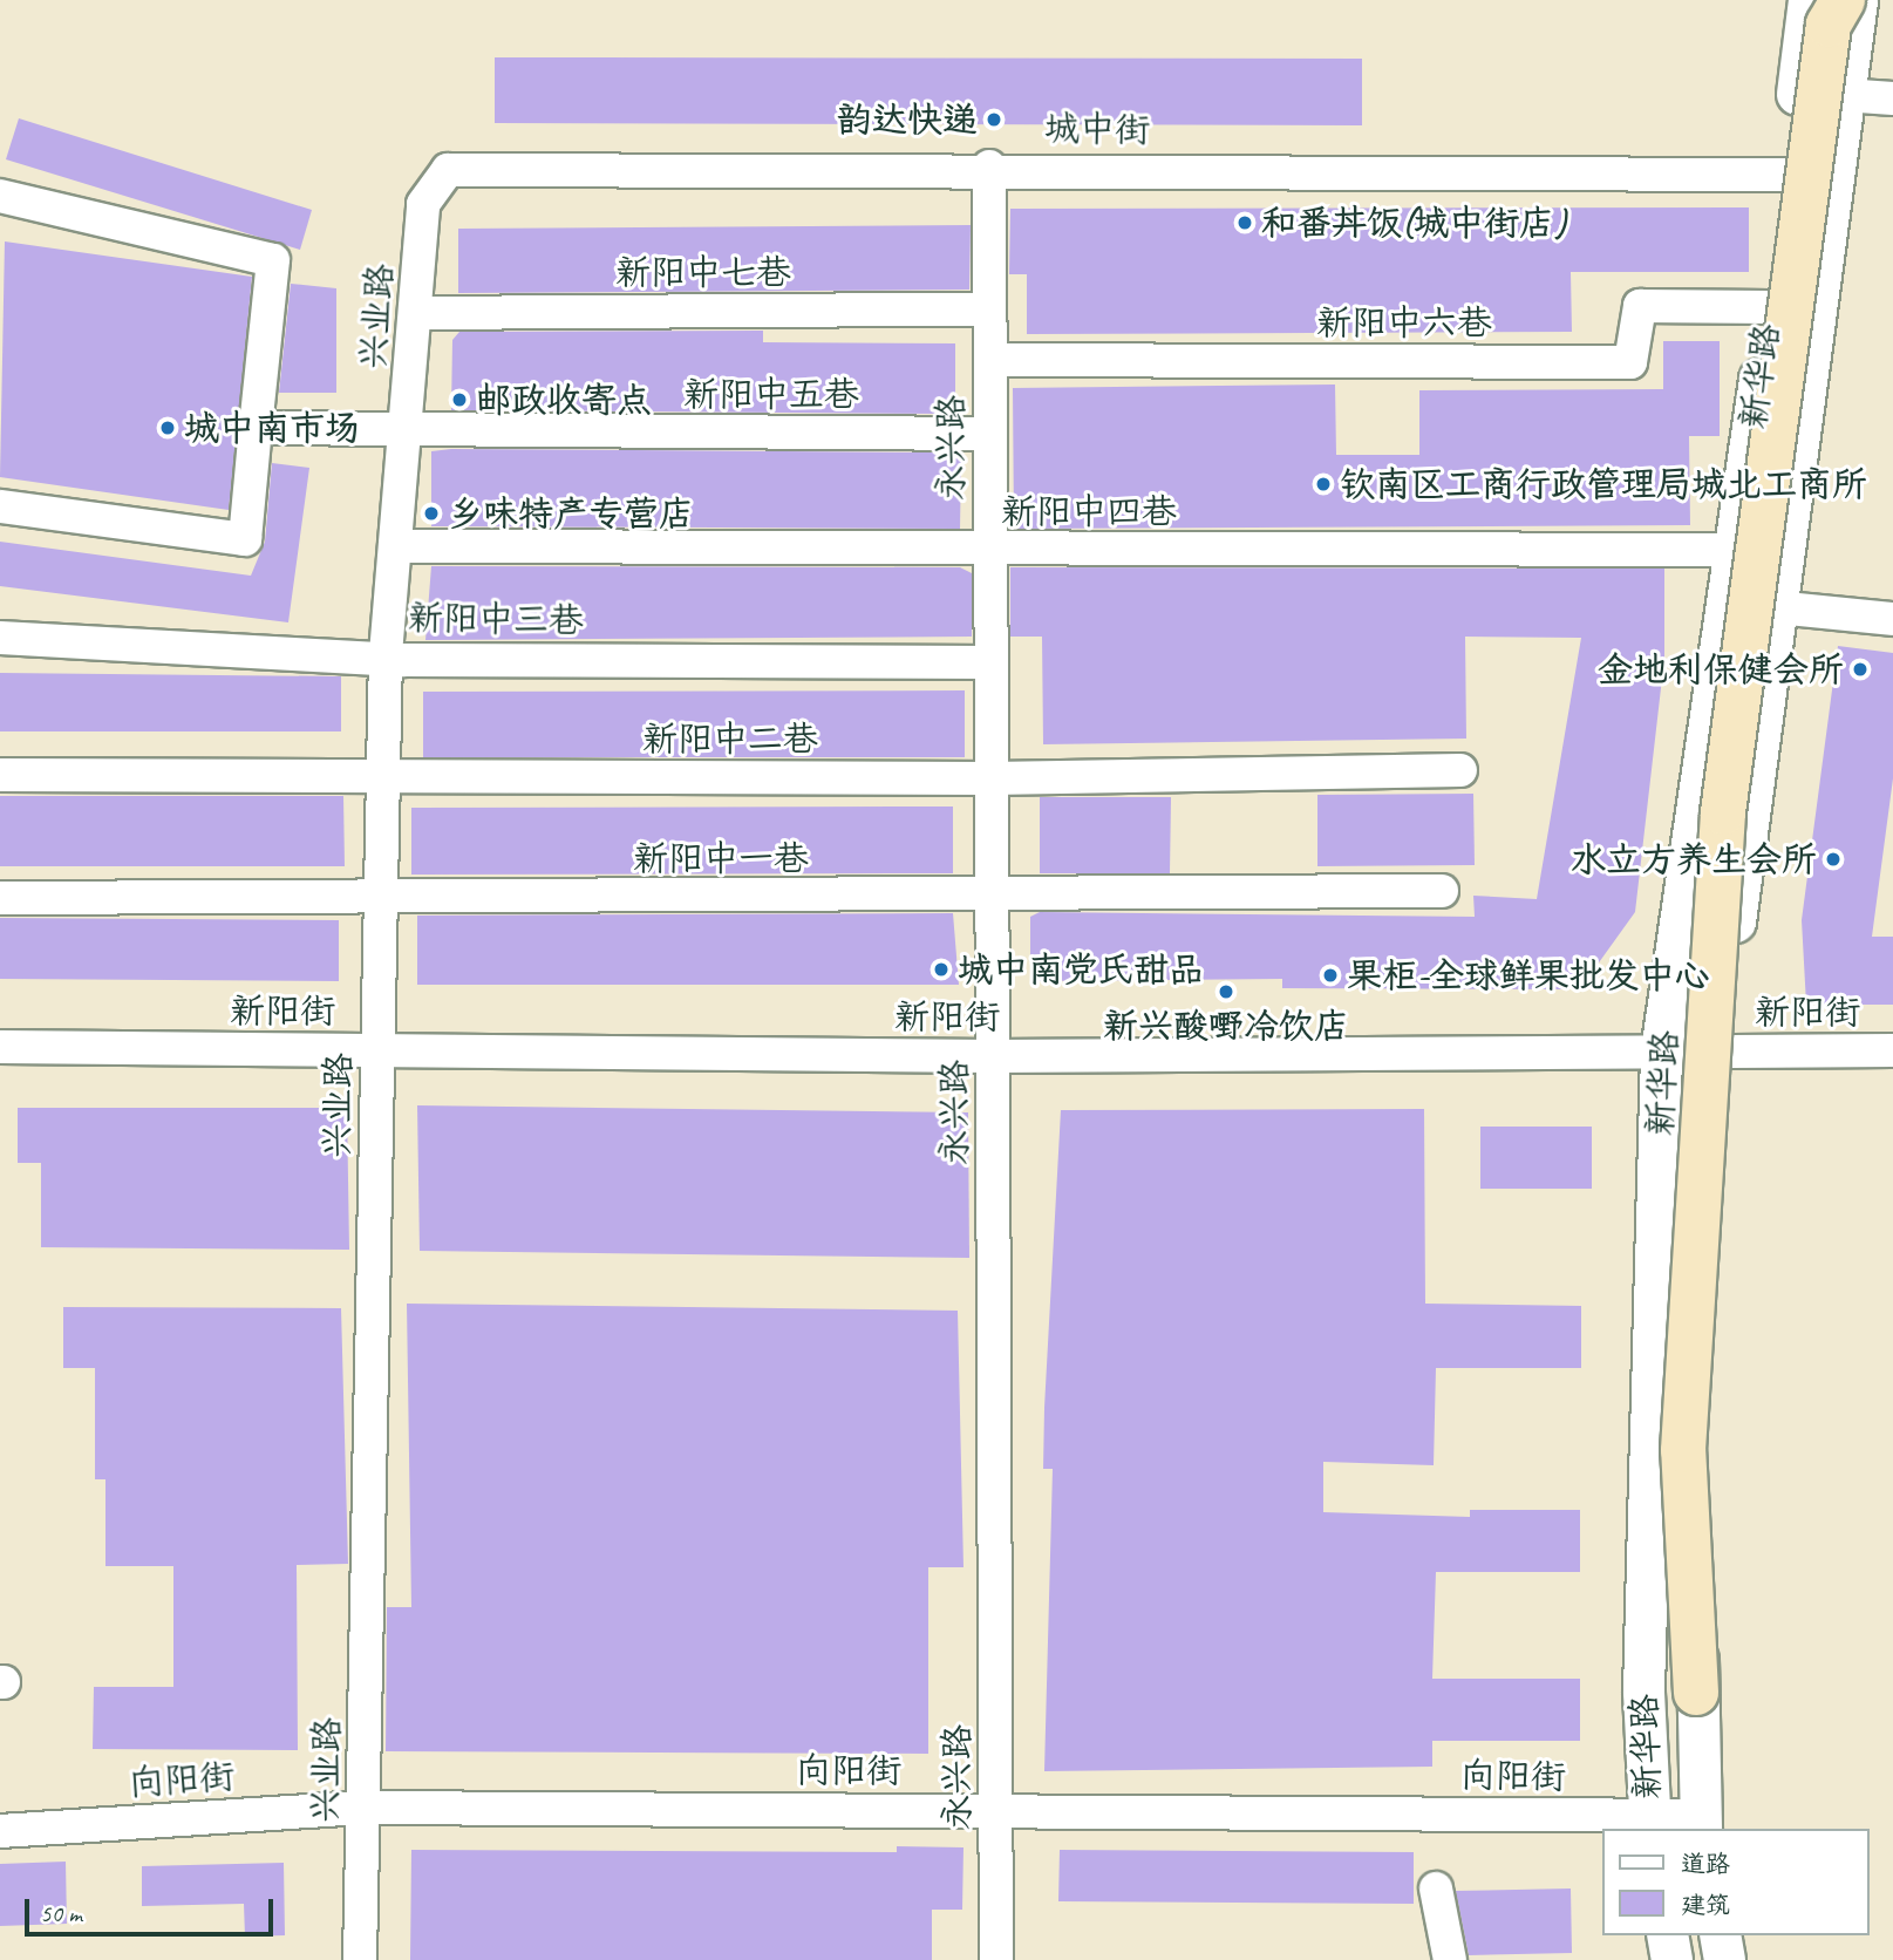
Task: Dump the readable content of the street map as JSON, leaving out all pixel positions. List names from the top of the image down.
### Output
{
  "streets": {
    "street": [
      "城中街",
      "新阳中七巷",
      "兴业路",
      "新阳中六巷",
      "新华路",
      "新阳中五巷",
      "永兴路",
      "新阳中四巷",
      "新阳中三巷",
      "新阳中二巷",
      "新阳中一巷",
      "新阳街",
      "向阳街"
    ]
  },
  "crossings": [
    ["城中街", "兴业路"],
    ["城中街", "新华路"],
    ["城中街", "永兴路"],
    ["新阳中七巷", "兴业路"],
    ["新阳中七巷", "永兴路"],
    ["兴业路", "新阳中五巷"],
    ["兴业路", "新阳中四巷"],
    ["兴业路", "新阳中三巷"],
    ["兴业路", "新阳中二巷"],
    ["兴业路", "新阳中一巷"],
    ["兴业路", "新阳街"],
    ["兴业路", "向阳街"],
    ["新阳中六巷", "新华路"],
    ["新阳中六巷", "永兴路"],
    ["新华路", "新阳中四巷"],
    ["新华路", "新阳街"],
    ["新华路", "向阳街"],
    ["新阳中五巷", "永兴路"],
    ["永兴路", "新阳中四巷"],
    ["永兴路", "新阳中三巷"],
    ["永兴路", "新阳中二巷"],
    ["永兴路", "新阳中一巷"],
    ["永兴路", "新阳街"],
    ["永兴路", "向阳街"]
  ],
  "places": [
    "韵达快递",
    "和番丼饭(城中街店)",
    "邮政收寄点",
    "城中南市场",
    "钦南区工商行政管理局城北工商所",
    "乡味特产专营店",
    "金地利保健会所",
    "水立方养生会所",
    "城中南党氏甜品",
    "果柜-全球鲜果批发中心",
    "新兴酸嘢冷饮店"
  ],
  "legend": ["道路", "建筑"],
  "scale_bar": "50 m"
}
